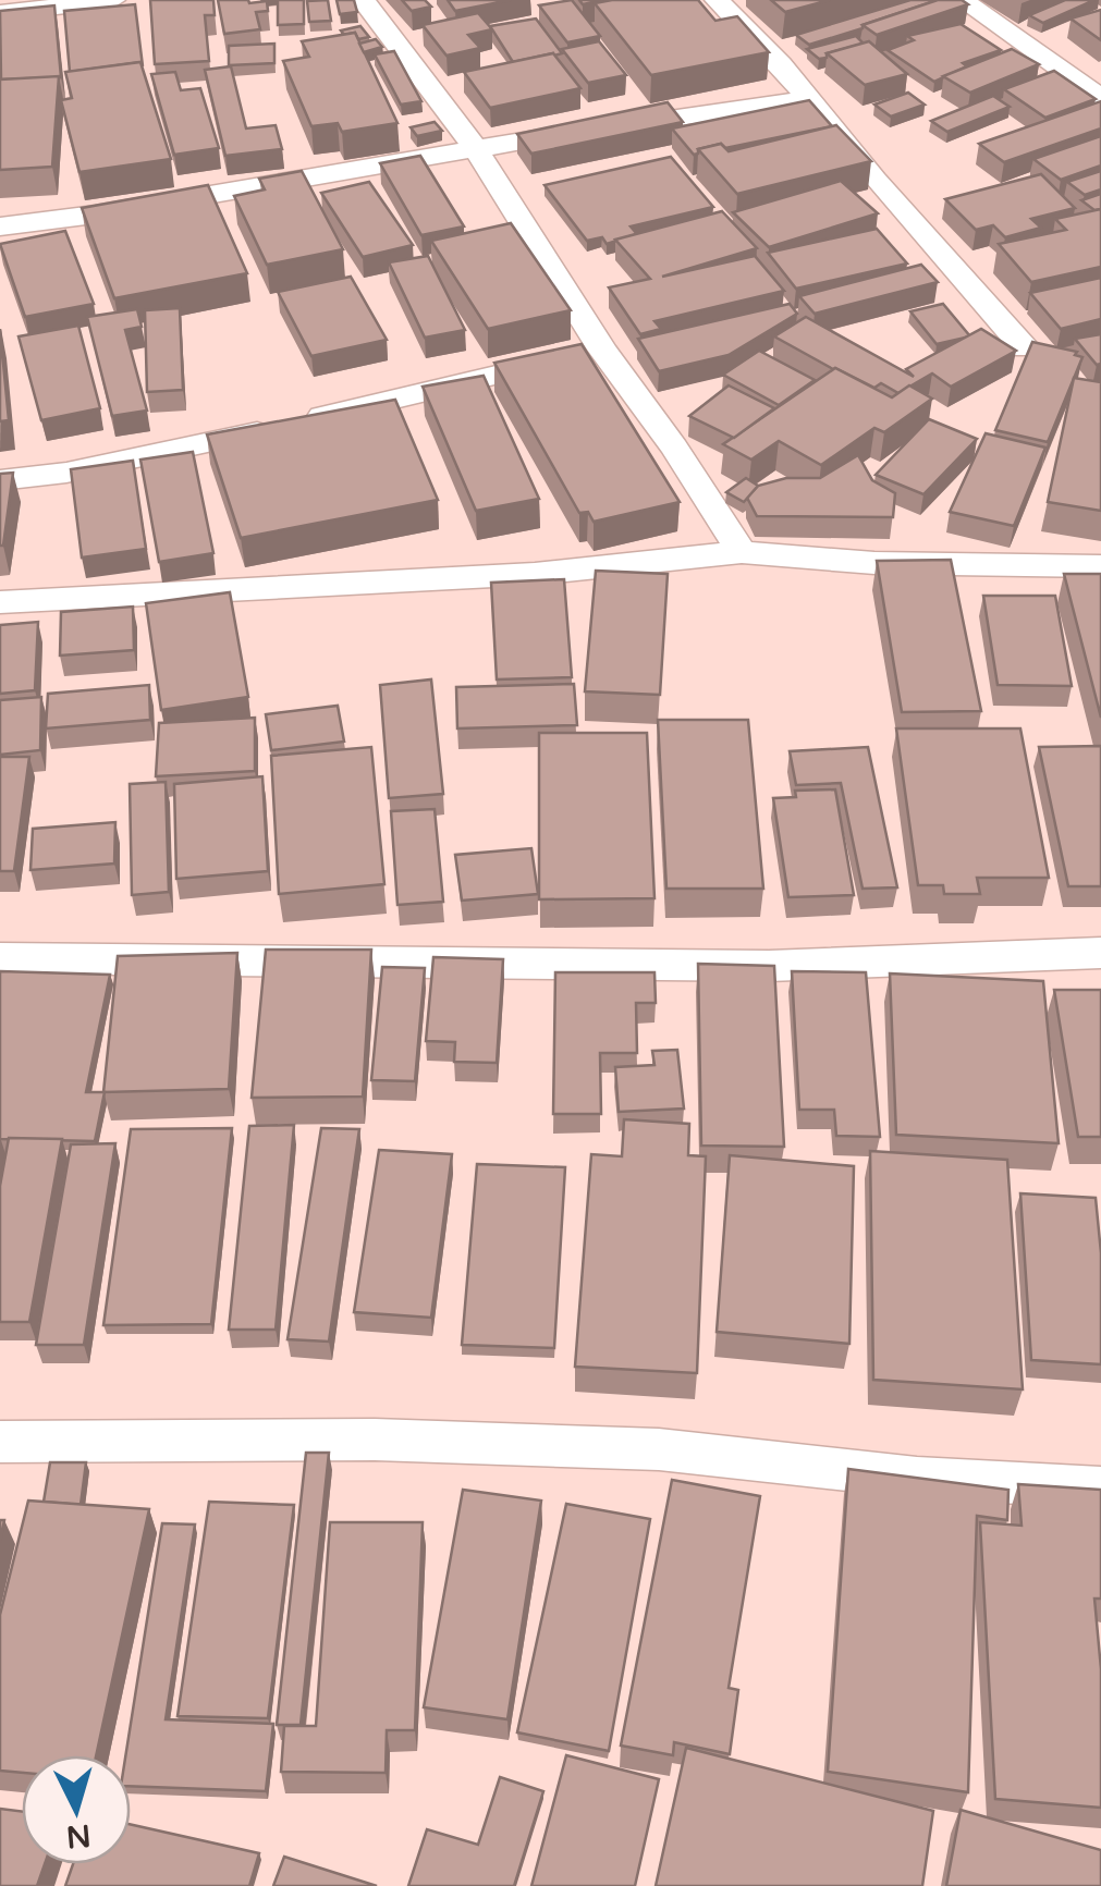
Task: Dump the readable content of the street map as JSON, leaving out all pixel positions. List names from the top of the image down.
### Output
{
  "north": "bottom"
}
